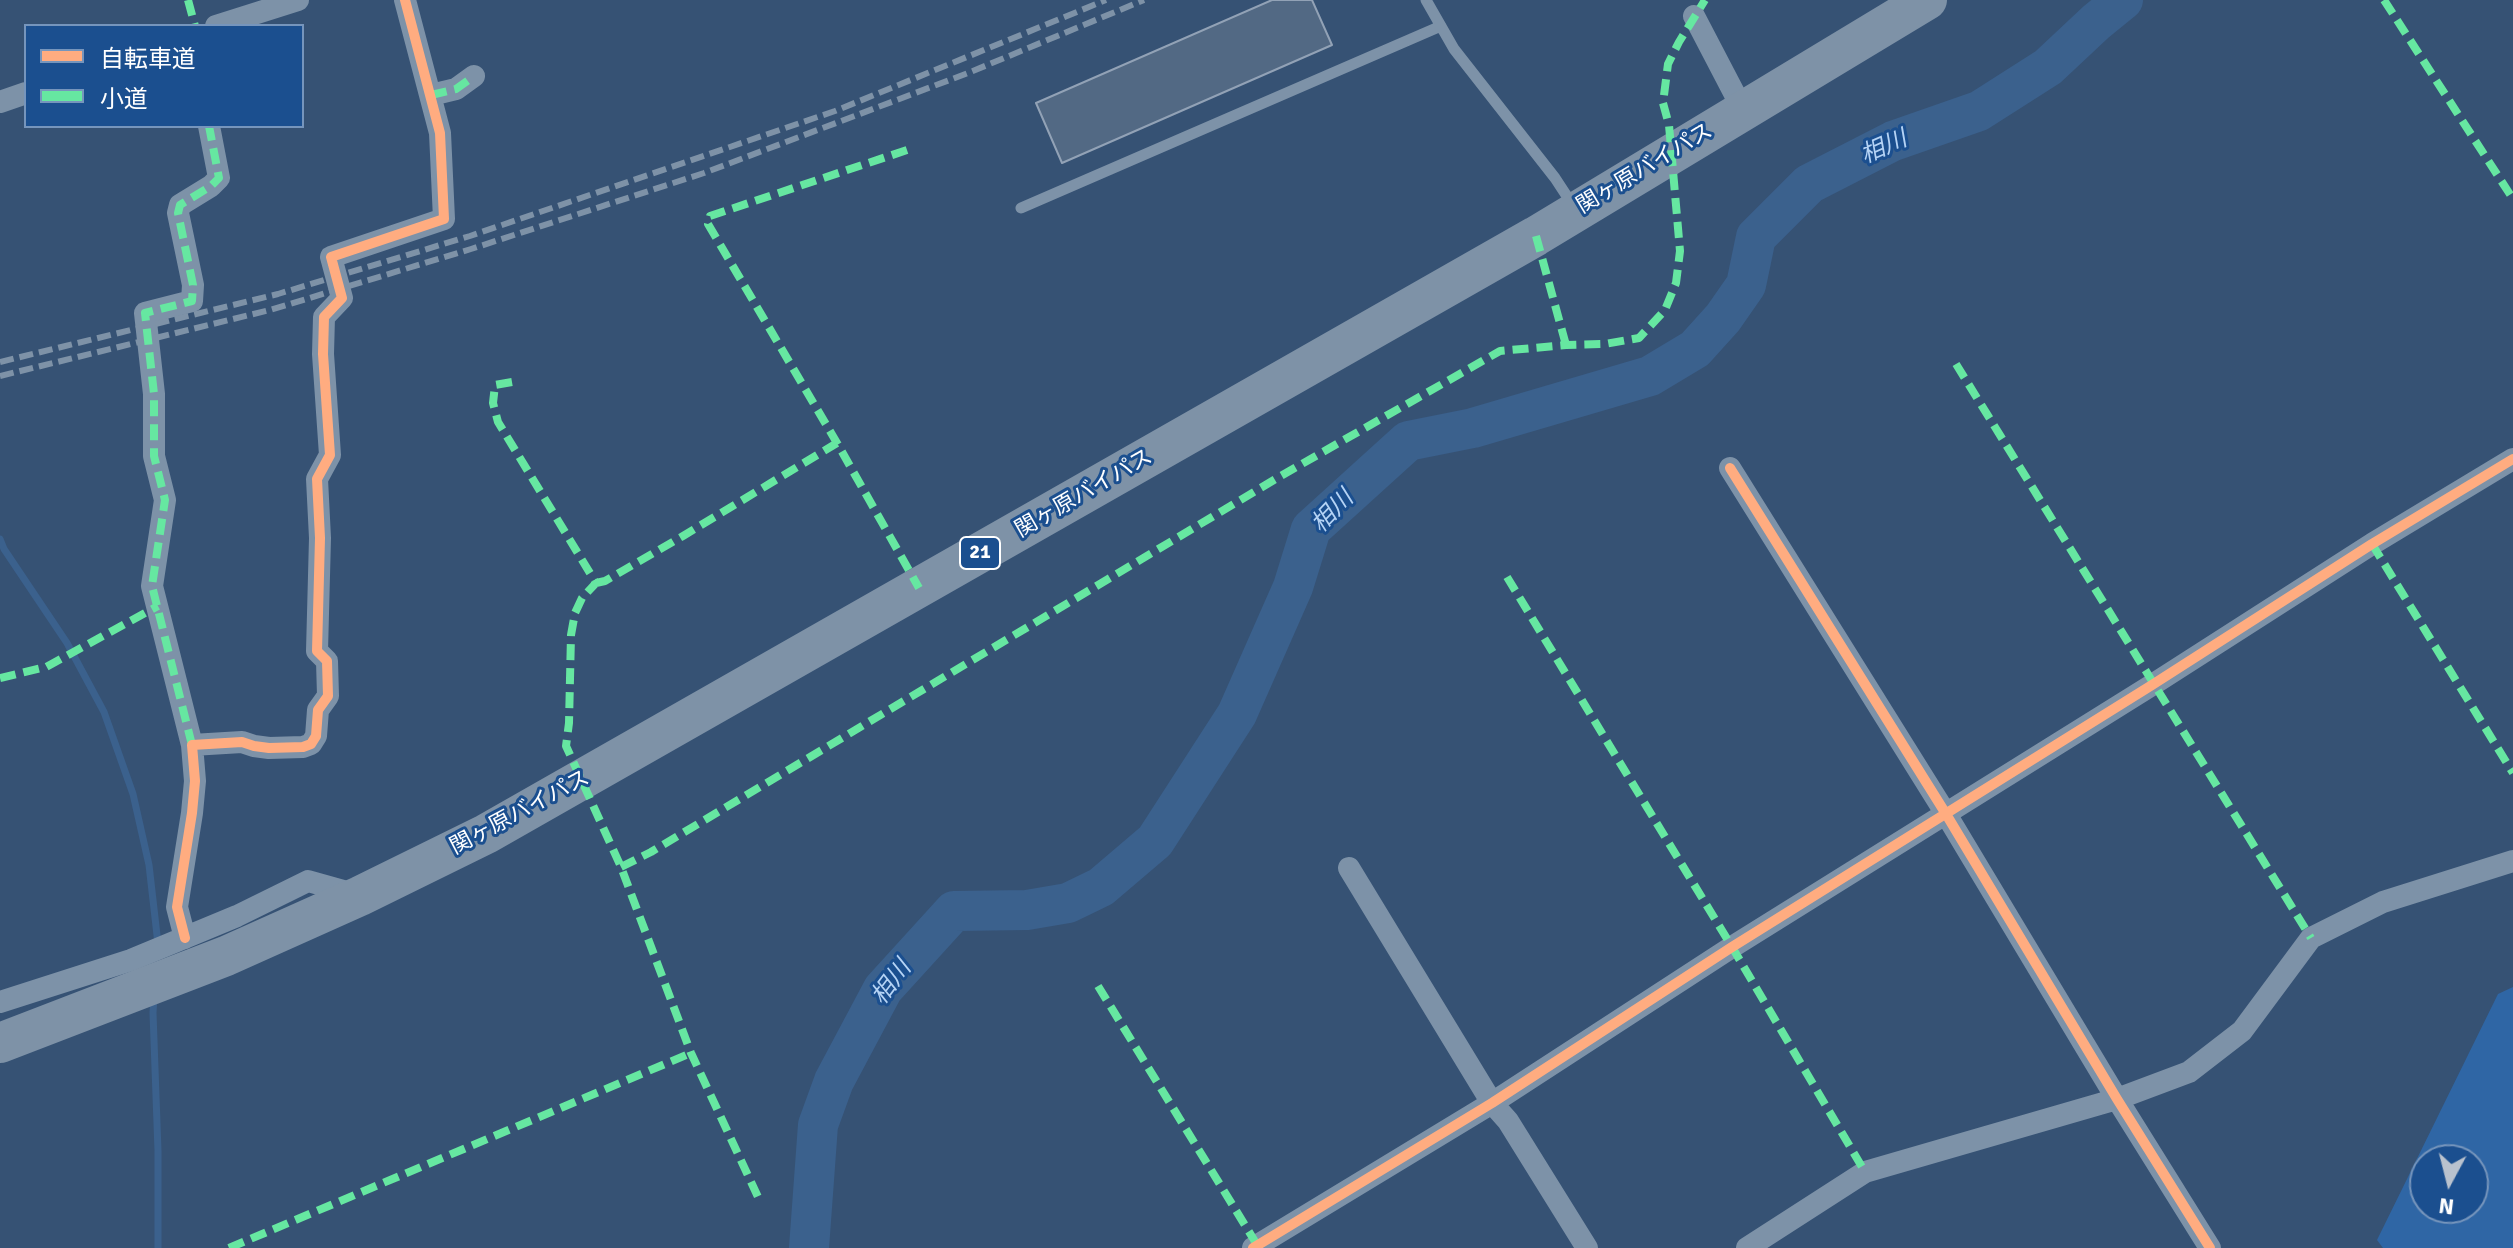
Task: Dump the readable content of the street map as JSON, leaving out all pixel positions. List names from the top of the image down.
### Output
{
  "streets": {
    "highway": ["関ヶ原バイパス", "21"]
  },
  "water": ["相川"],
  "legend": ["自転車道", "小道"],
  "north": "bottom"
}
